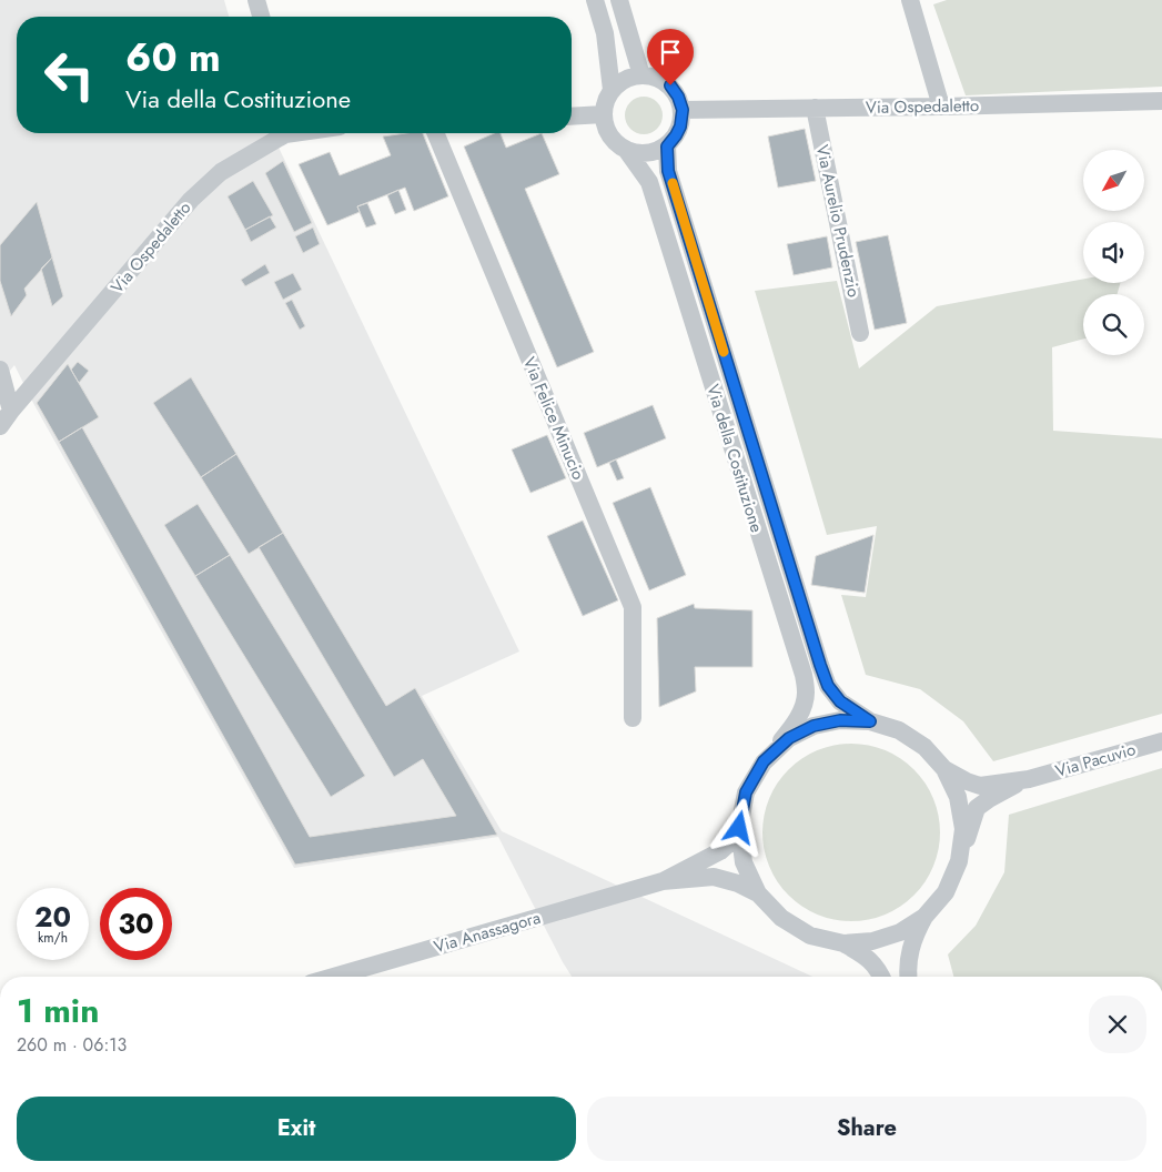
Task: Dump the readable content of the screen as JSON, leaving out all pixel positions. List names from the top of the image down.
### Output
{
  "streets": {
    "street": [
      "Via Ospedaletto",
      "Via Aurelio Prudenzio",
      "Via Felice Minucio",
      "Via della Costituzione",
      "Via Pacuvio",
      "Via Anassagora"
    ]
  },
  "crossings": [
    ["Via Ospedaletto", "Via Aurelio Prudenzio"],
    ["Via Ospedaletto", "Via della Costituzione"],
    ["Via della Costituzione", "Via Pacuvio"],
    ["Via della Costituzione", "Via Anassagora"]
  ],
  "north": "bottom left",
  "page": {
    "turn": ["60 m", "Via della Costituzione"],
    "speed": "20 km/h",
    "limit": "30",
    "heading": ["1 min", "260 m · 06:13"],
    "buttons": ["Exit", "Share"]
  }
}
